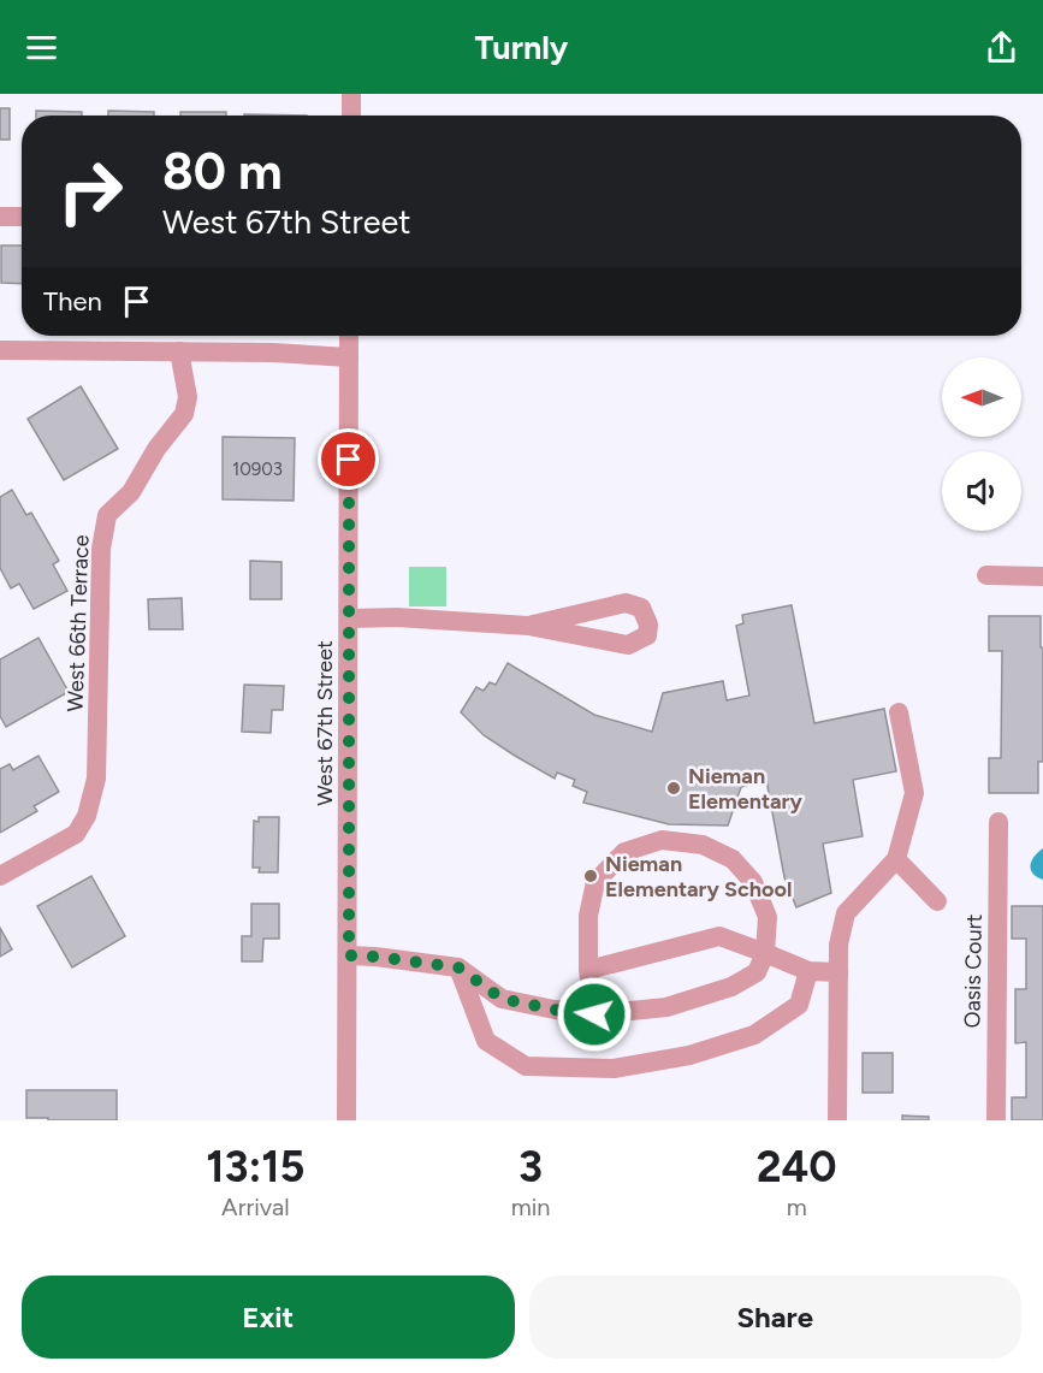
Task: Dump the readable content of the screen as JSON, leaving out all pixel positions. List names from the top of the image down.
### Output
{
  "streets": {
    "street": ["West 66th Terrace", "West 67th Street", "Oasis Court"]
  },
  "places": ["Nieman Elementary", "Nieman Elementary School"],
  "house_numbers": ["10903"],
  "north": "left",
  "page": {
    "header": "Turnly",
    "turn": ["80 m", "West 67th Street"],
    "then": "Then",
    "eta": [
      "13:15",
      "Arrival",
      "3",
      "min",
      "240",
      "m"
    ],
    "buttons": ["Exit", "Share"]
  }
}
